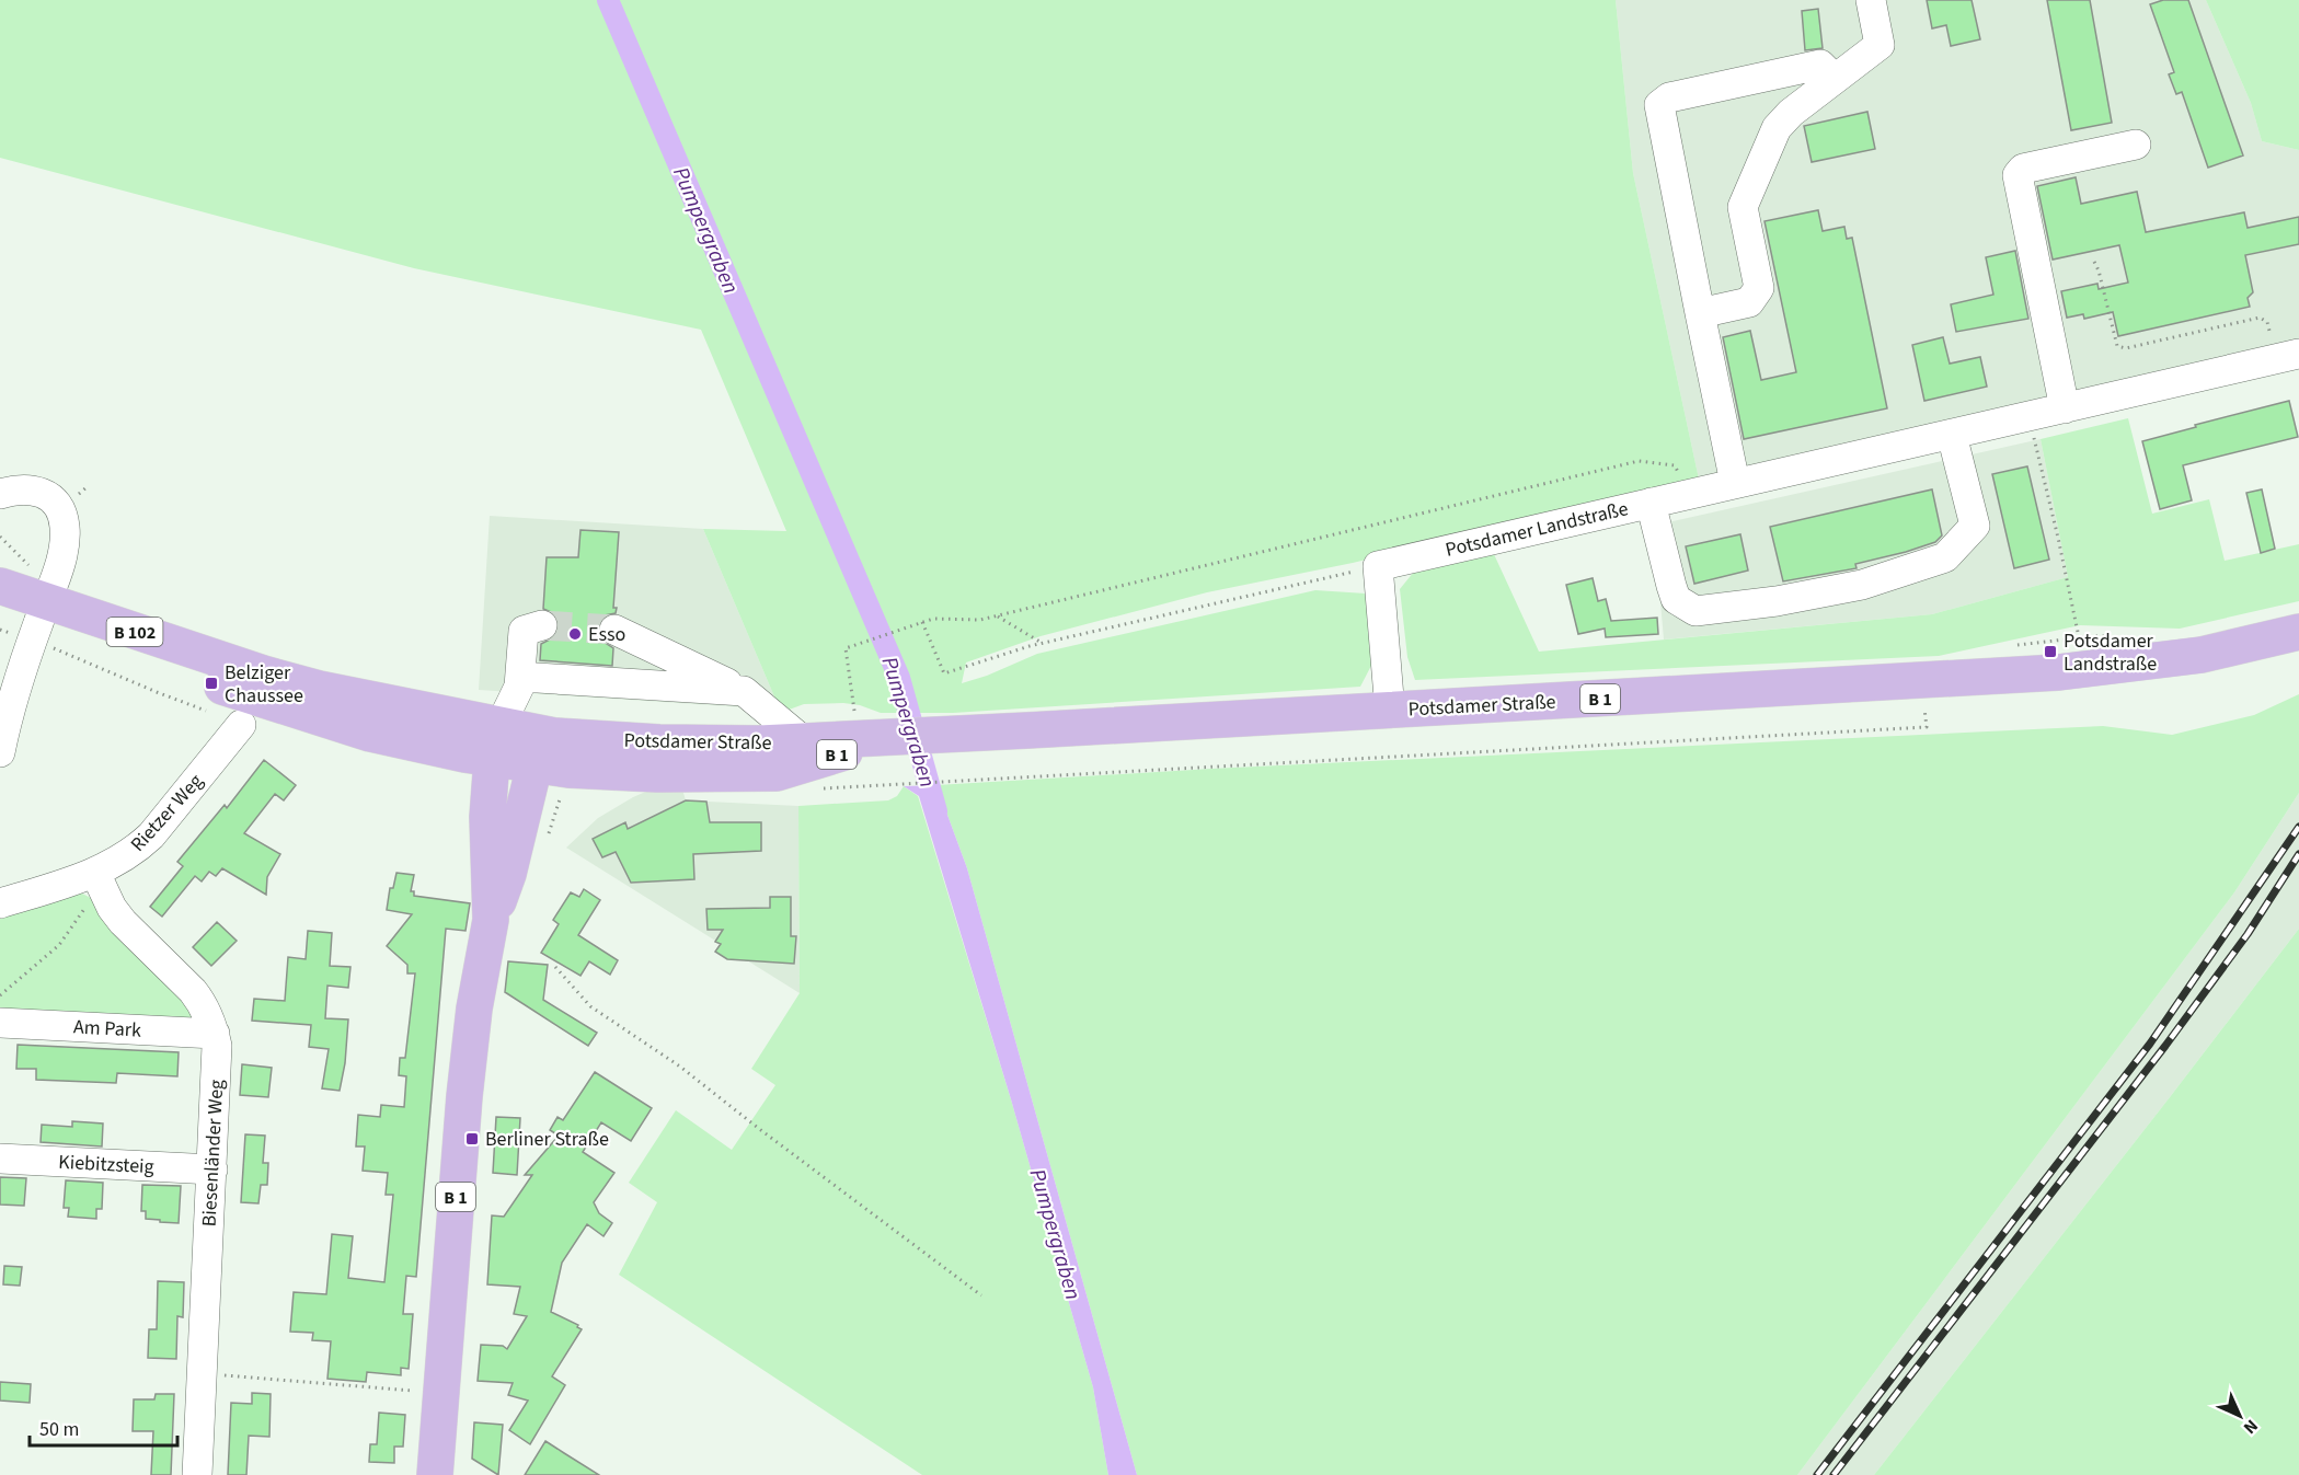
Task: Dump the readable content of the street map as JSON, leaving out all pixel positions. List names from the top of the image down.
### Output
{
  "streets": {
    "main road": ["B 102", "B 1", "Potsdamer Straße"],
    "street": [
      "Potsdamer Landstraße",
      "Rietzer Weg",
      "Am Park",
      "Biesenländer Weg",
      "Kiebitzsteig"
    ]
  },
  "crossings": [
    ["B 102", "B 1"],
    ["B 102", "Potsdamer Straße"],
    ["B 1", "Potsdamer Straße"],
    ["Rietzer Weg", "Biesenländer Weg"],
    ["Am Park", "Biesenländer Weg"],
    ["Biesenländer Weg", "Kiebitzsteig"]
  ],
  "water": ["Pumpergraben"],
  "places": {
    "other": ["Esso"],
    "transit": ["Potsdamer Landstraße", "Belziger Chaussee", "Berliner Straße"]
  },
  "scale_bar": "50 m",
  "north": "bottom right"
}
